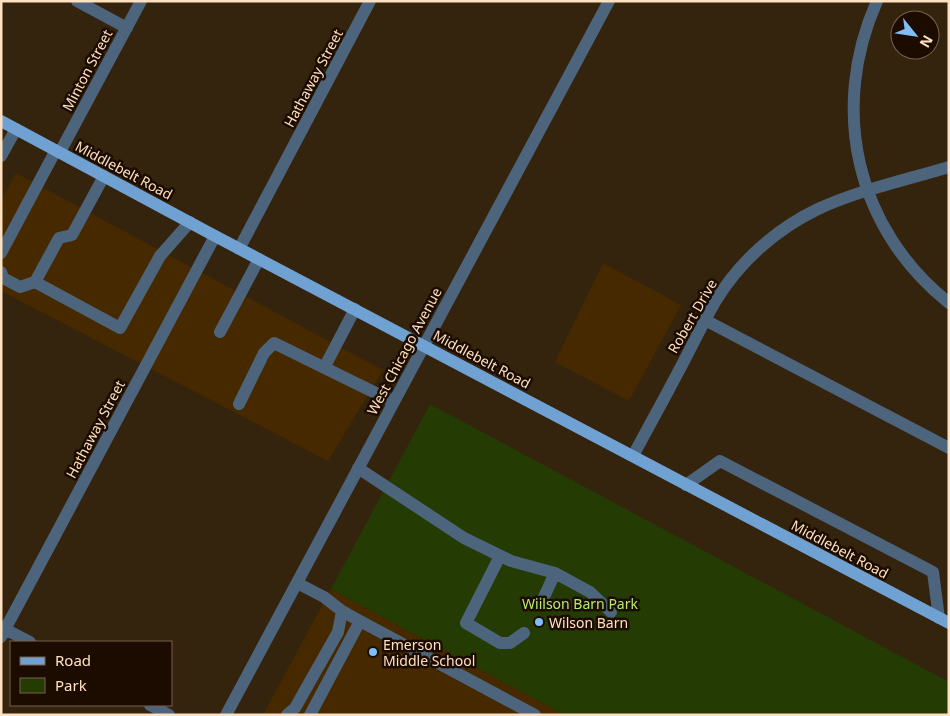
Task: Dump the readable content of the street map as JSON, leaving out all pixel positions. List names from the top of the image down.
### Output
{
  "streets": {
    "main road": ["Middlebelt Road"],
    "street": [
      "Minton Street",
      "Hathaway Street",
      "Robert Drive",
      "West Chicago Avenue"
    ]
  },
  "crossings": [
    ["Minton Street", "Middlebelt Road"],
    ["Hathaway Street", "Middlebelt Road"],
    ["Middlebelt Road", "Robert Drive"],
    ["Middlebelt Road", "West Chicago Avenue"]
  ],
  "parks": ["Wiilson Barn Park"],
  "places": ["Wilson Barn", "Emerson Middle School"],
  "legend": ["Road", "Park"],
  "north": "bottom right"
}
